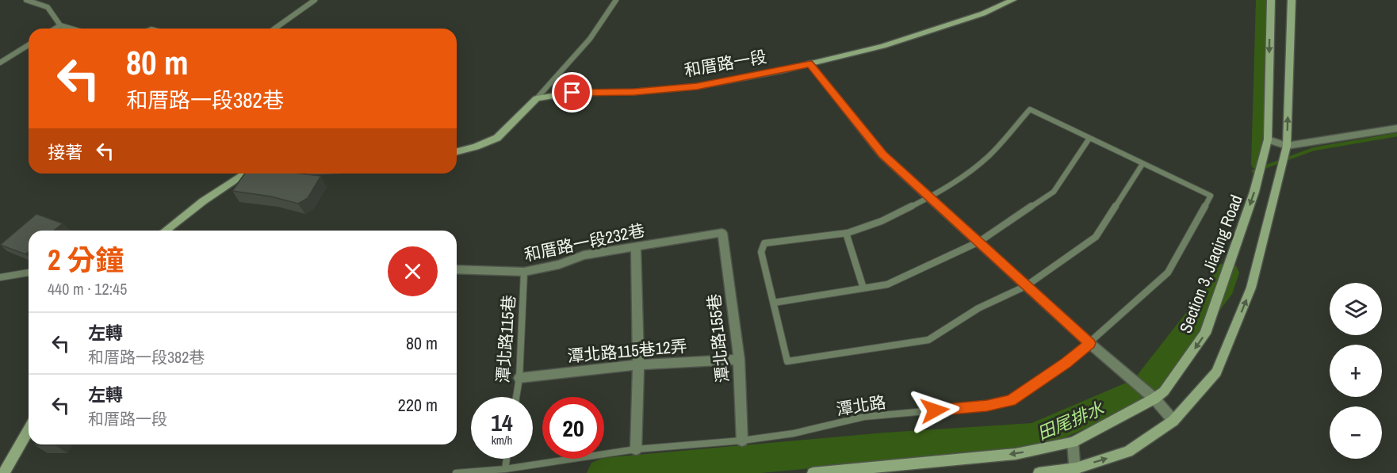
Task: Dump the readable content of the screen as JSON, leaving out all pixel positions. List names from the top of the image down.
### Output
{
  "streets": {
    "street": [
      "和厝路一段",
      "和厝路一段232巷",
      "Section 3, Jiaqing Road",
      "潭北路155巷",
      "潭北路115巷12弄"
    ],
    "lane": ["潭北路115巷", "潭北路"]
  },
  "crossings": [
    ["和厝路一段232巷", "潭北路155巷"],
    ["和厝路一段232巷", "潭北路115巷"],
    ["潭北路155巷", "潭北路115巷12弄"],
    ["潭北路155巷", "潭北路"],
    ["潭北路115巷", "潭北路115巷12弄"]
  ],
  "water": ["田尾排水"],
  "page": {
    "turn": ["80 m", "和厝路一段382巷"],
    "then": "接著",
    "heading": ["2 分鐘", "440 m · 12:45"],
    "map_buttons": ["+", "−"],
    "list": [
      {
        "name": "左轉",
        "note": "和厝路一段382巷",
        "value": "80 m"
      },
      {
        "name": "左轉",
        "note": "和厝路一段",
        "value": "220 m"
      }
    ],
    "speed": "14 km/h",
    "limit": "20"
  }
}
